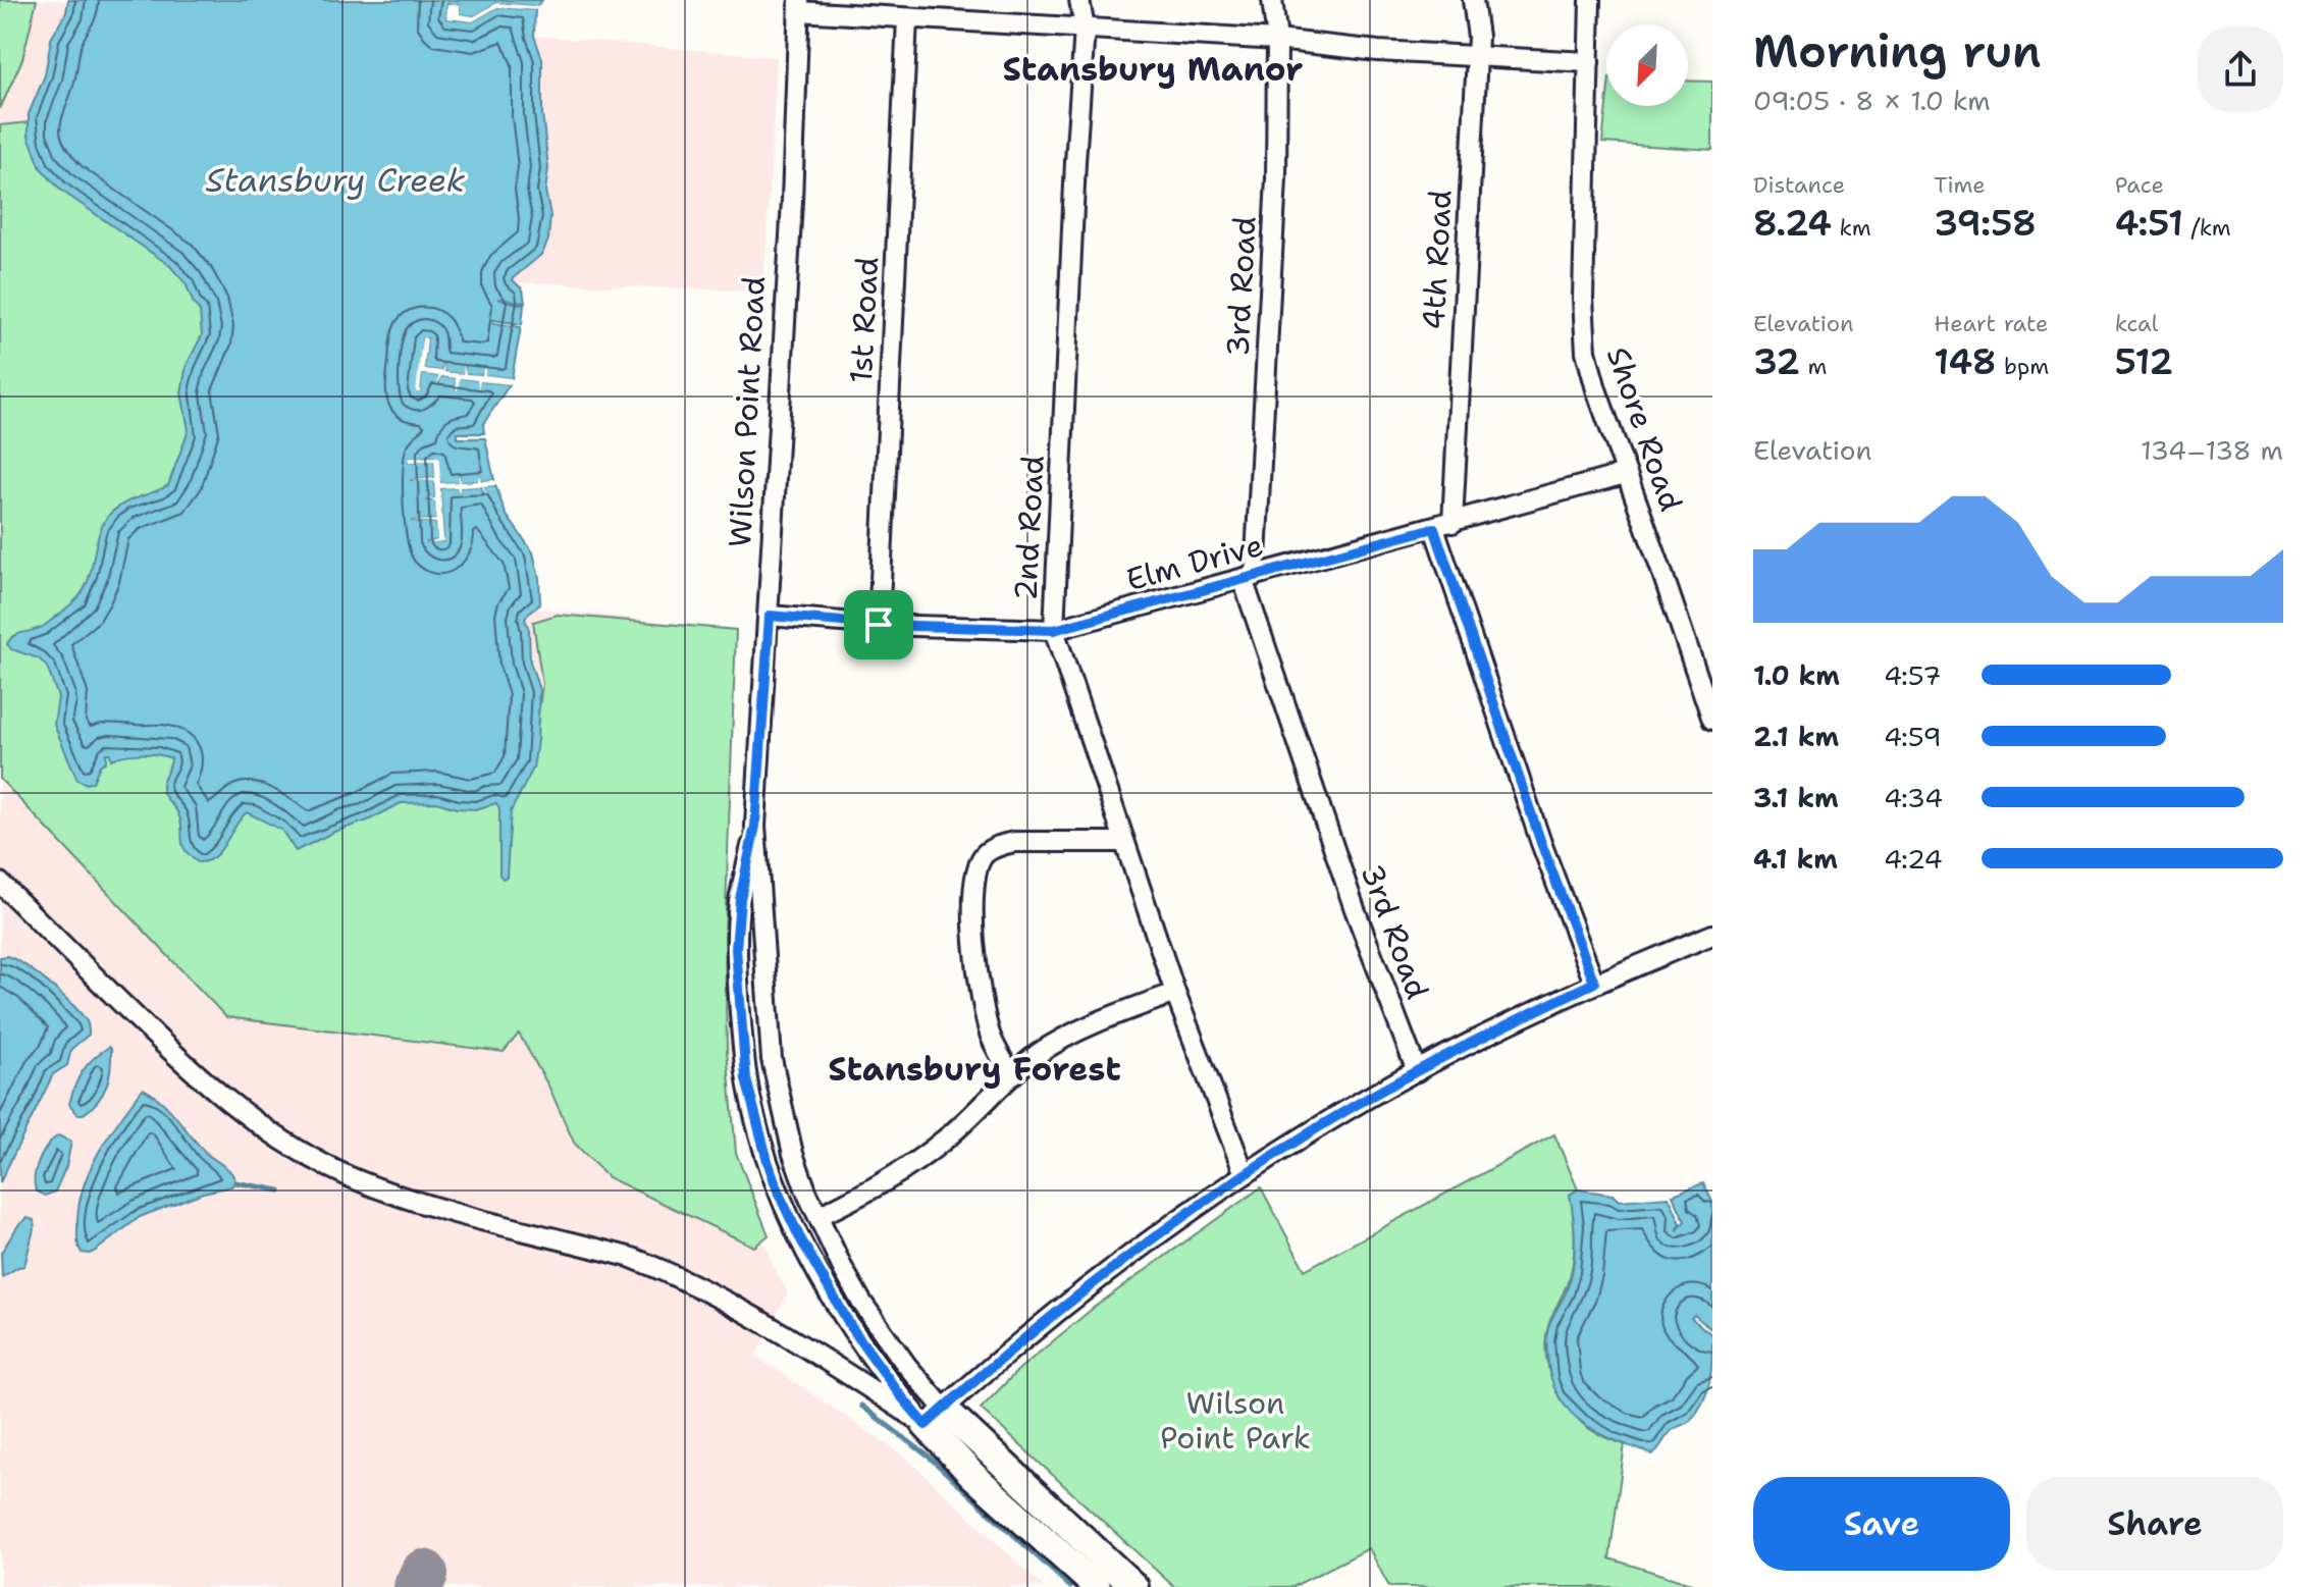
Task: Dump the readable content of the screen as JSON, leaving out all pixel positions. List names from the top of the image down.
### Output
{
  "streets": {
    "street": [
      "4th Road",
      "3rd Road",
      "1st Road",
      "Wilson Point Road",
      "Shore Road",
      "2nd Road",
      "Elm Drive"
    ]
  },
  "crossings": [
    ["4th Road", "Elm Drive"],
    ["3rd Road", "Elm Drive"],
    ["1st Road", "Elm Drive"],
    ["Wilson Point Road", "Elm Drive"],
    ["Shore Road", "Elm Drive"],
    ["2nd Road", "Elm Drive"]
  ],
  "districts": ["Stansbury Manor", "Stansbury Forest"],
  "water": ["Stansbury Creek"],
  "parks": ["Wilson Point Park"],
  "north": "bottom left",
  "page": {
    "heading": ["Morning run", "09:05 · 8 × 1.0 km"],
    "stats": [
      ["Distance", "8.24 km"],
      ["Time", "39:58"],
      ["Pace", "4:51 /km"],
      ["Elevation", "32 m"],
      ["Heart rate", "148 bpm"],
      ["kcal", "512"]
    ],
    "chart": ["Elevation", "134–138 m"],
    "list": [
      {
        "name": "1.0 km",
        "note": "4:57"
      },
      {
        "name": "2.1 km",
        "note": "4:59"
      },
      {
        "name": "3.1 km",
        "note": "4:34"
      },
      {
        "name": "4.1 km",
        "note": "4:24"
      }
    ],
    "buttons": ["Save", "Share"]
  }
}
